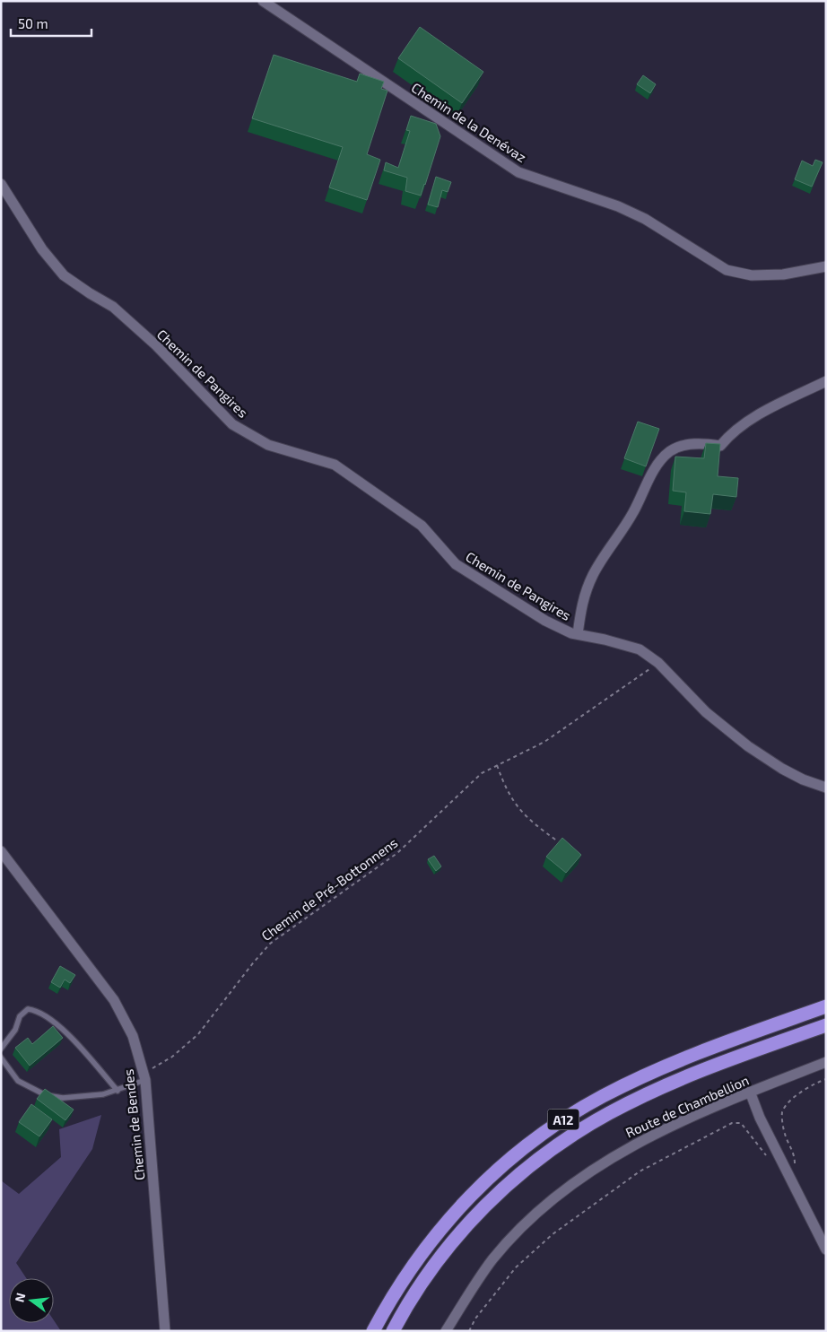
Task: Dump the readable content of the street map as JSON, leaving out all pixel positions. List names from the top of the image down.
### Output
{
  "streets": {
    "highway": ["A12"],
    "street": [
      "Chemin de la Denévaz",
      "Chemin de Pangires",
      "Route de Chambellion",
      "Chemin de Bendes"
    ],
    "path": ["Chemin de Pré-Bottonnens"]
  },
  "crossings": [
    ["Chemin de Pangires", "Chemin de Pré-Bottonnens"],
    ["Chemin de Pré-Bottonnens", "Chemin de Bendes"]
  ],
  "scale_bar": "50 m",
  "north": "left"
}
